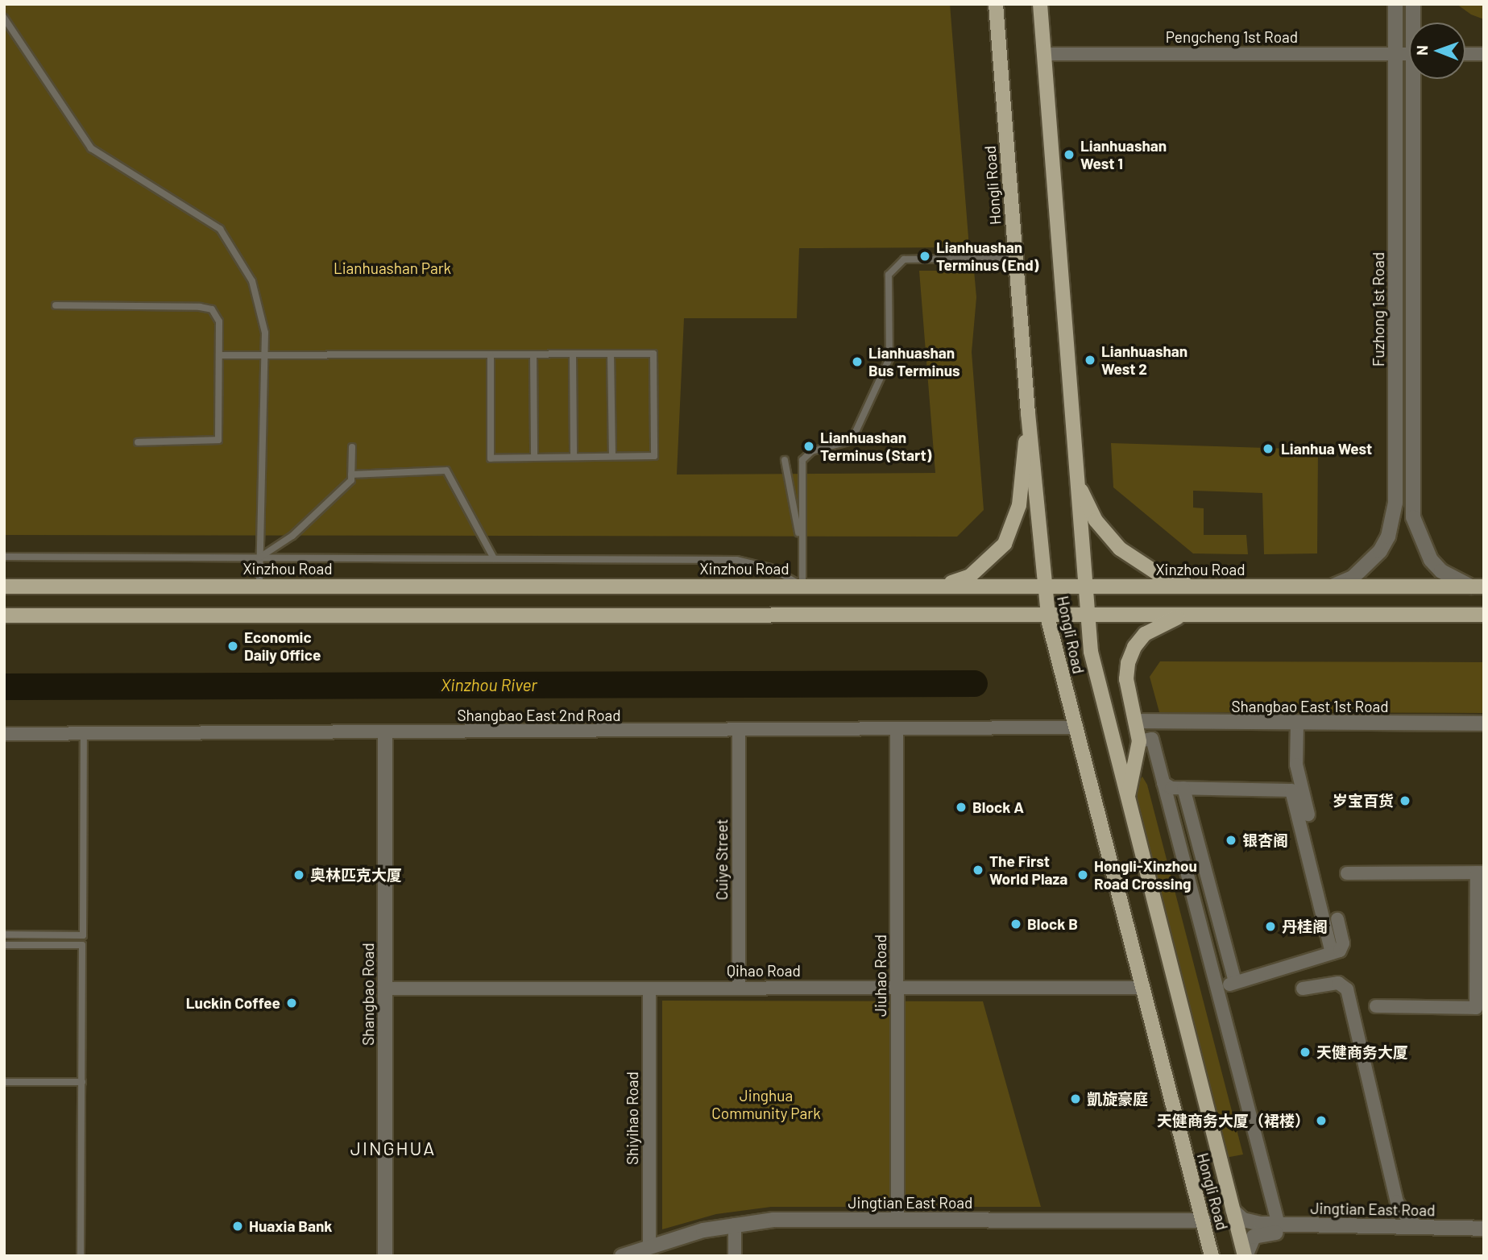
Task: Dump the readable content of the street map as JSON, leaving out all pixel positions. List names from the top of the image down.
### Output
{
  "streets": {
    "main road": ["Hongli Road", "Xinzhou Road"],
    "street": [
      "Pengcheng 1st Road",
      "Fuzhong 1st Road",
      "Shangbao East 1st Road",
      "Shangbao East 2nd Road",
      "Cuiye Street",
      "Qihao Road",
      "Jiuhao Road",
      "Shangbao Road",
      "Shiyihao Road",
      "Jingtian East Road"
    ]
  },
  "crossings": [
    ["Pengcheng 1st Road", "Hongli Road"],
    ["Pengcheng 1st Road", "Fuzhong 1st Road"],
    ["Hongli Road", "Xinzhou Road"],
    ["Hongli Road", "Shangbao East 2nd Road"],
    ["Hongli Road", "Qihao Road"],
    ["Hongli Road", "Jingtian East Road"],
    ["Fuzhong 1st Road", "Xinzhou Road"],
    ["Shangbao East 2nd Road", "Cuiye Street"],
    ["Shangbao East 2nd Road", "Jiuhao Road"],
    ["Shangbao East 2nd Road", "Shangbao Road"],
    ["Cuiye Street", "Qihao Road"],
    ["Qihao Road", "Jiuhao Road"],
    ["Qihao Road", "Shangbao Road"],
    ["Qihao Road", "Shiyihao Road"],
    ["Jiuhao Road", "Jingtian East Road"],
    ["Shiyihao Road", "Jingtian East Road"]
  ],
  "districts": ["JINGHUA"],
  "water": ["Xinzhou River"],
  "parks": ["Lianhuashan Park", "Jinghua Community Park"],
  "places": [
    "Lianhuashan West 1",
    "Lianhuashan Terminus (End)",
    "Lianhuashan West 2",
    "Lianhuashan Bus Terminus",
    "Lianhuashan Terminus (Start)",
    "Lianhua West",
    "Economic Daily Office",
    "岁宝百货",
    "Block A",
    "银杏阁",
    "The First World Plaza",
    "奥林匹克大厦",
    "Hongli-Xinzhou Road Crossing",
    "Block B",
    "丹桂阁",
    "Luckin Coffee",
    "天健商务大厦",
    "凱旋豪庭",
    "天健商务大厦（裙楼）",
    "Huaxia Bank"
  ],
  "north": "left"
}
